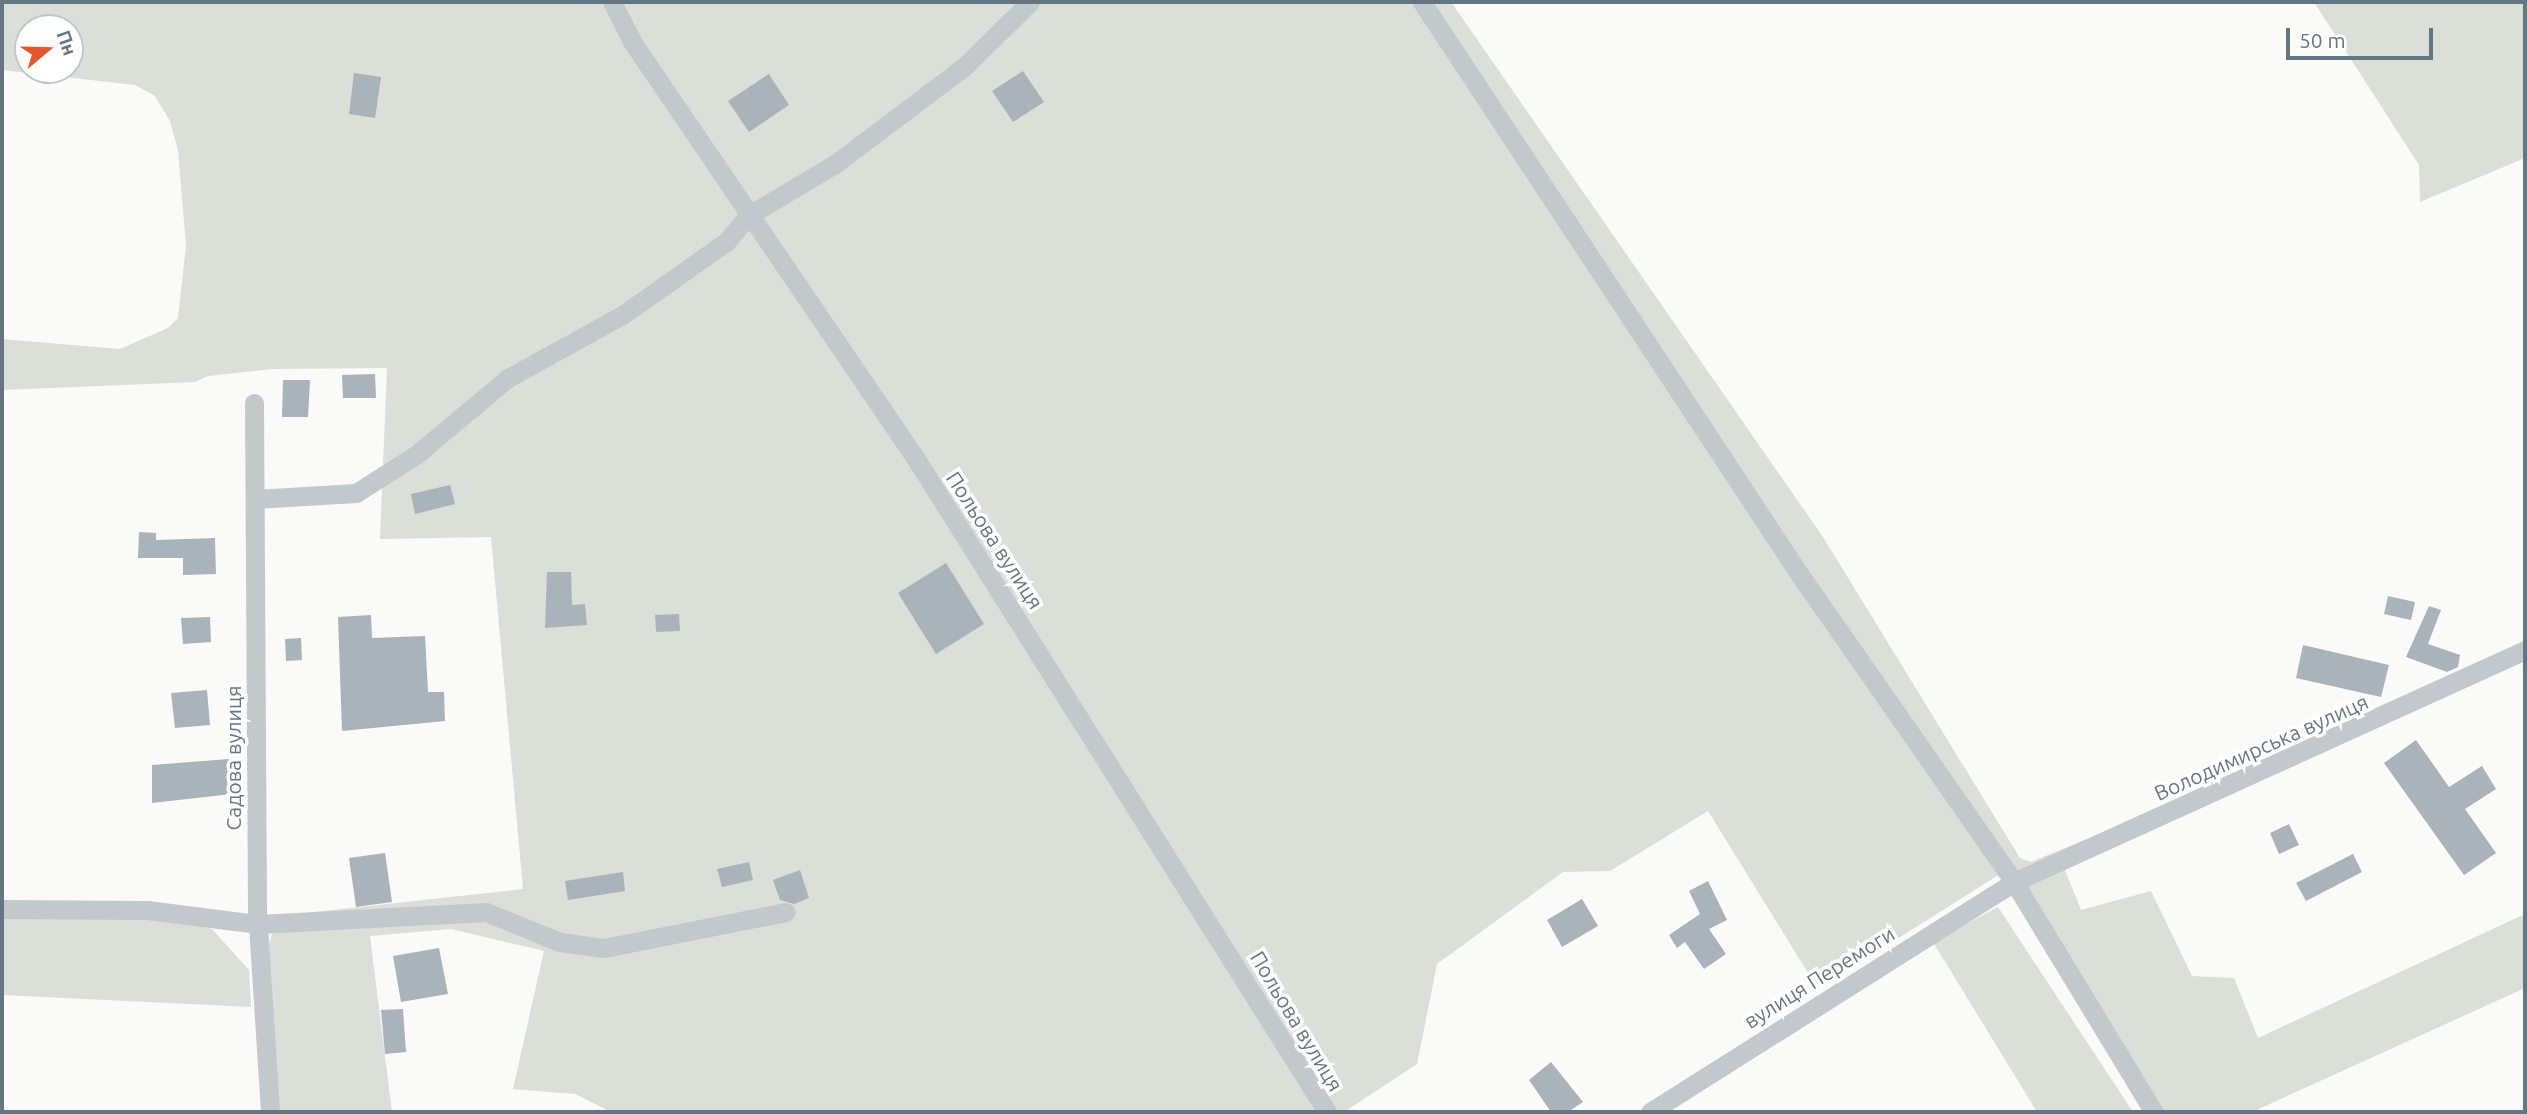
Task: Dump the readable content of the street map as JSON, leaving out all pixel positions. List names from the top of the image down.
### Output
{
  "streets": {
    "street": [
      "Польова вулиця",
      "Володимирська вулиця",
      "Садова вулиця",
      "вулиця Перемоги"
    ]
  },
  "crossings": [
    ["Володимирська вулиця", "вулиця Перемоги"]
  ],
  "scale_bar": "50 m",
  "north": "right"
}
